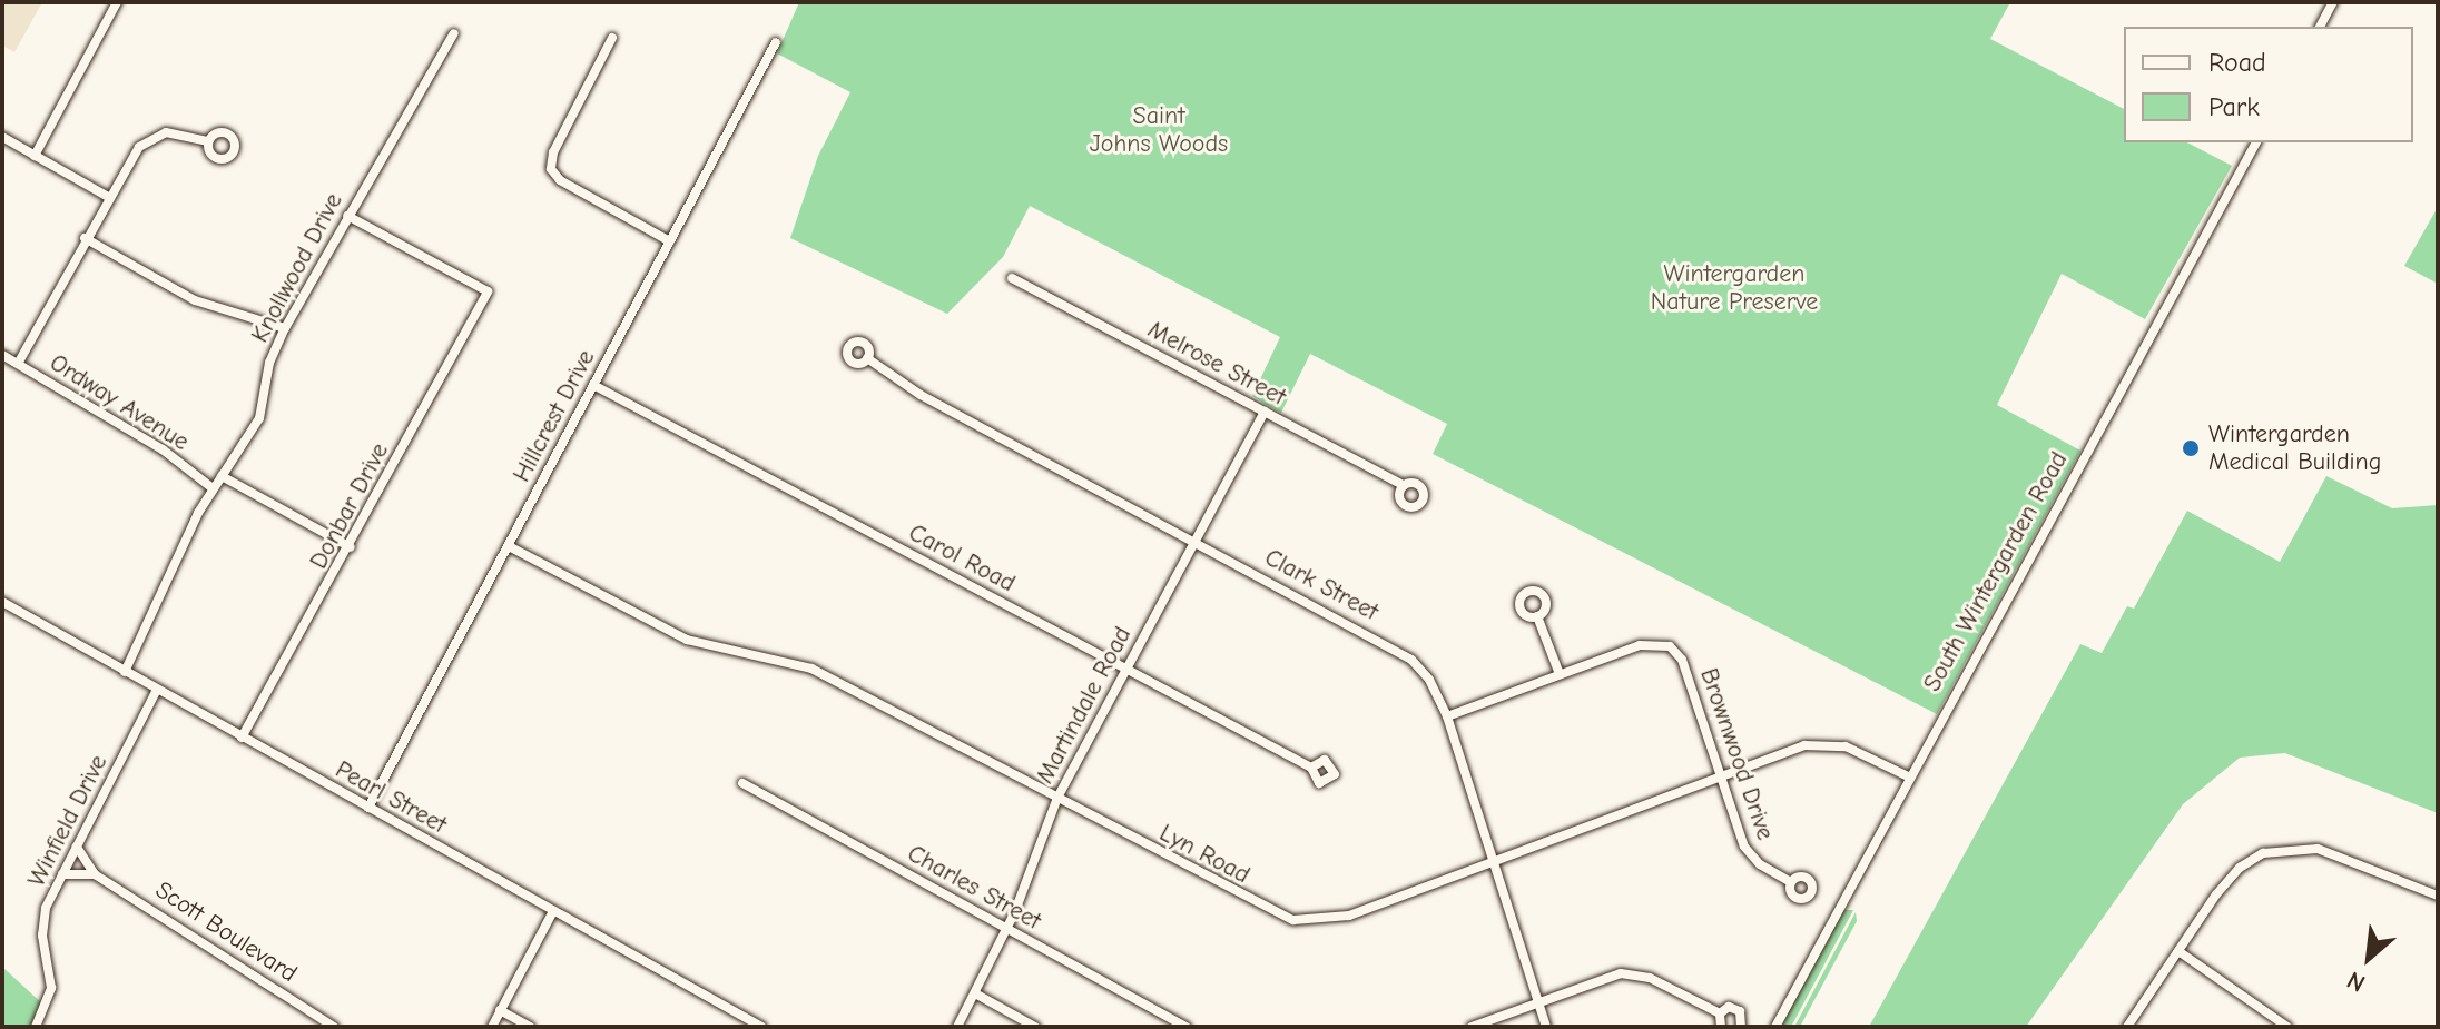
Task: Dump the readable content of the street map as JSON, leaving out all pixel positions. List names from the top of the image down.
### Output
{
  "streets": {
    "street": [
      "Knollwood Drive",
      "Melrose Street",
      "Ordway Avenue",
      "Hillcrest Drive",
      "Donbar Drive",
      "Carol Road",
      "South Wintergarden Road",
      "Clark Street",
      "Martindale Road",
      "Brownwood Drive",
      "Pearl Street",
      "Winfield Drive",
      "Lyn Road",
      "Charles Street",
      "Scott Boulevard"
    ]
  },
  "crossings": [
    ["Knollwood Drive", "Ordway Avenue"],
    ["Knollwood Drive", "Donbar Drive"],
    ["Knollwood Drive", "Pearl Street"],
    ["Melrose Street", "Martindale Road"],
    ["Hillcrest Drive", "Carol Road"],
    ["Hillcrest Drive", "Pearl Street"],
    ["Hillcrest Drive", "Lyn Road"],
    ["Donbar Drive", "Pearl Street"],
    ["Carol Road", "Martindale Road"],
    ["South Wintergarden Road", "Lyn Road"],
    ["Clark Street", "Martindale Road"],
    ["Clark Street", "Brownwood Drive"],
    ["Clark Street", "Lyn Road"],
    ["Martindale Road", "Lyn Road"],
    ["Martindale Road", "Charles Street"],
    ["Brownwood Drive", "Lyn Road"],
    ["Pearl Street", "Winfield Drive"],
    ["Winfield Drive", "Scott Boulevard"]
  ],
  "parks": ["Saint Johns Woods", "Wintergarden Nature Preserve"],
  "places": ["Wintergarden Medical Building"],
  "legend": ["Road", "Park"],
  "north": "bottom left"
}
